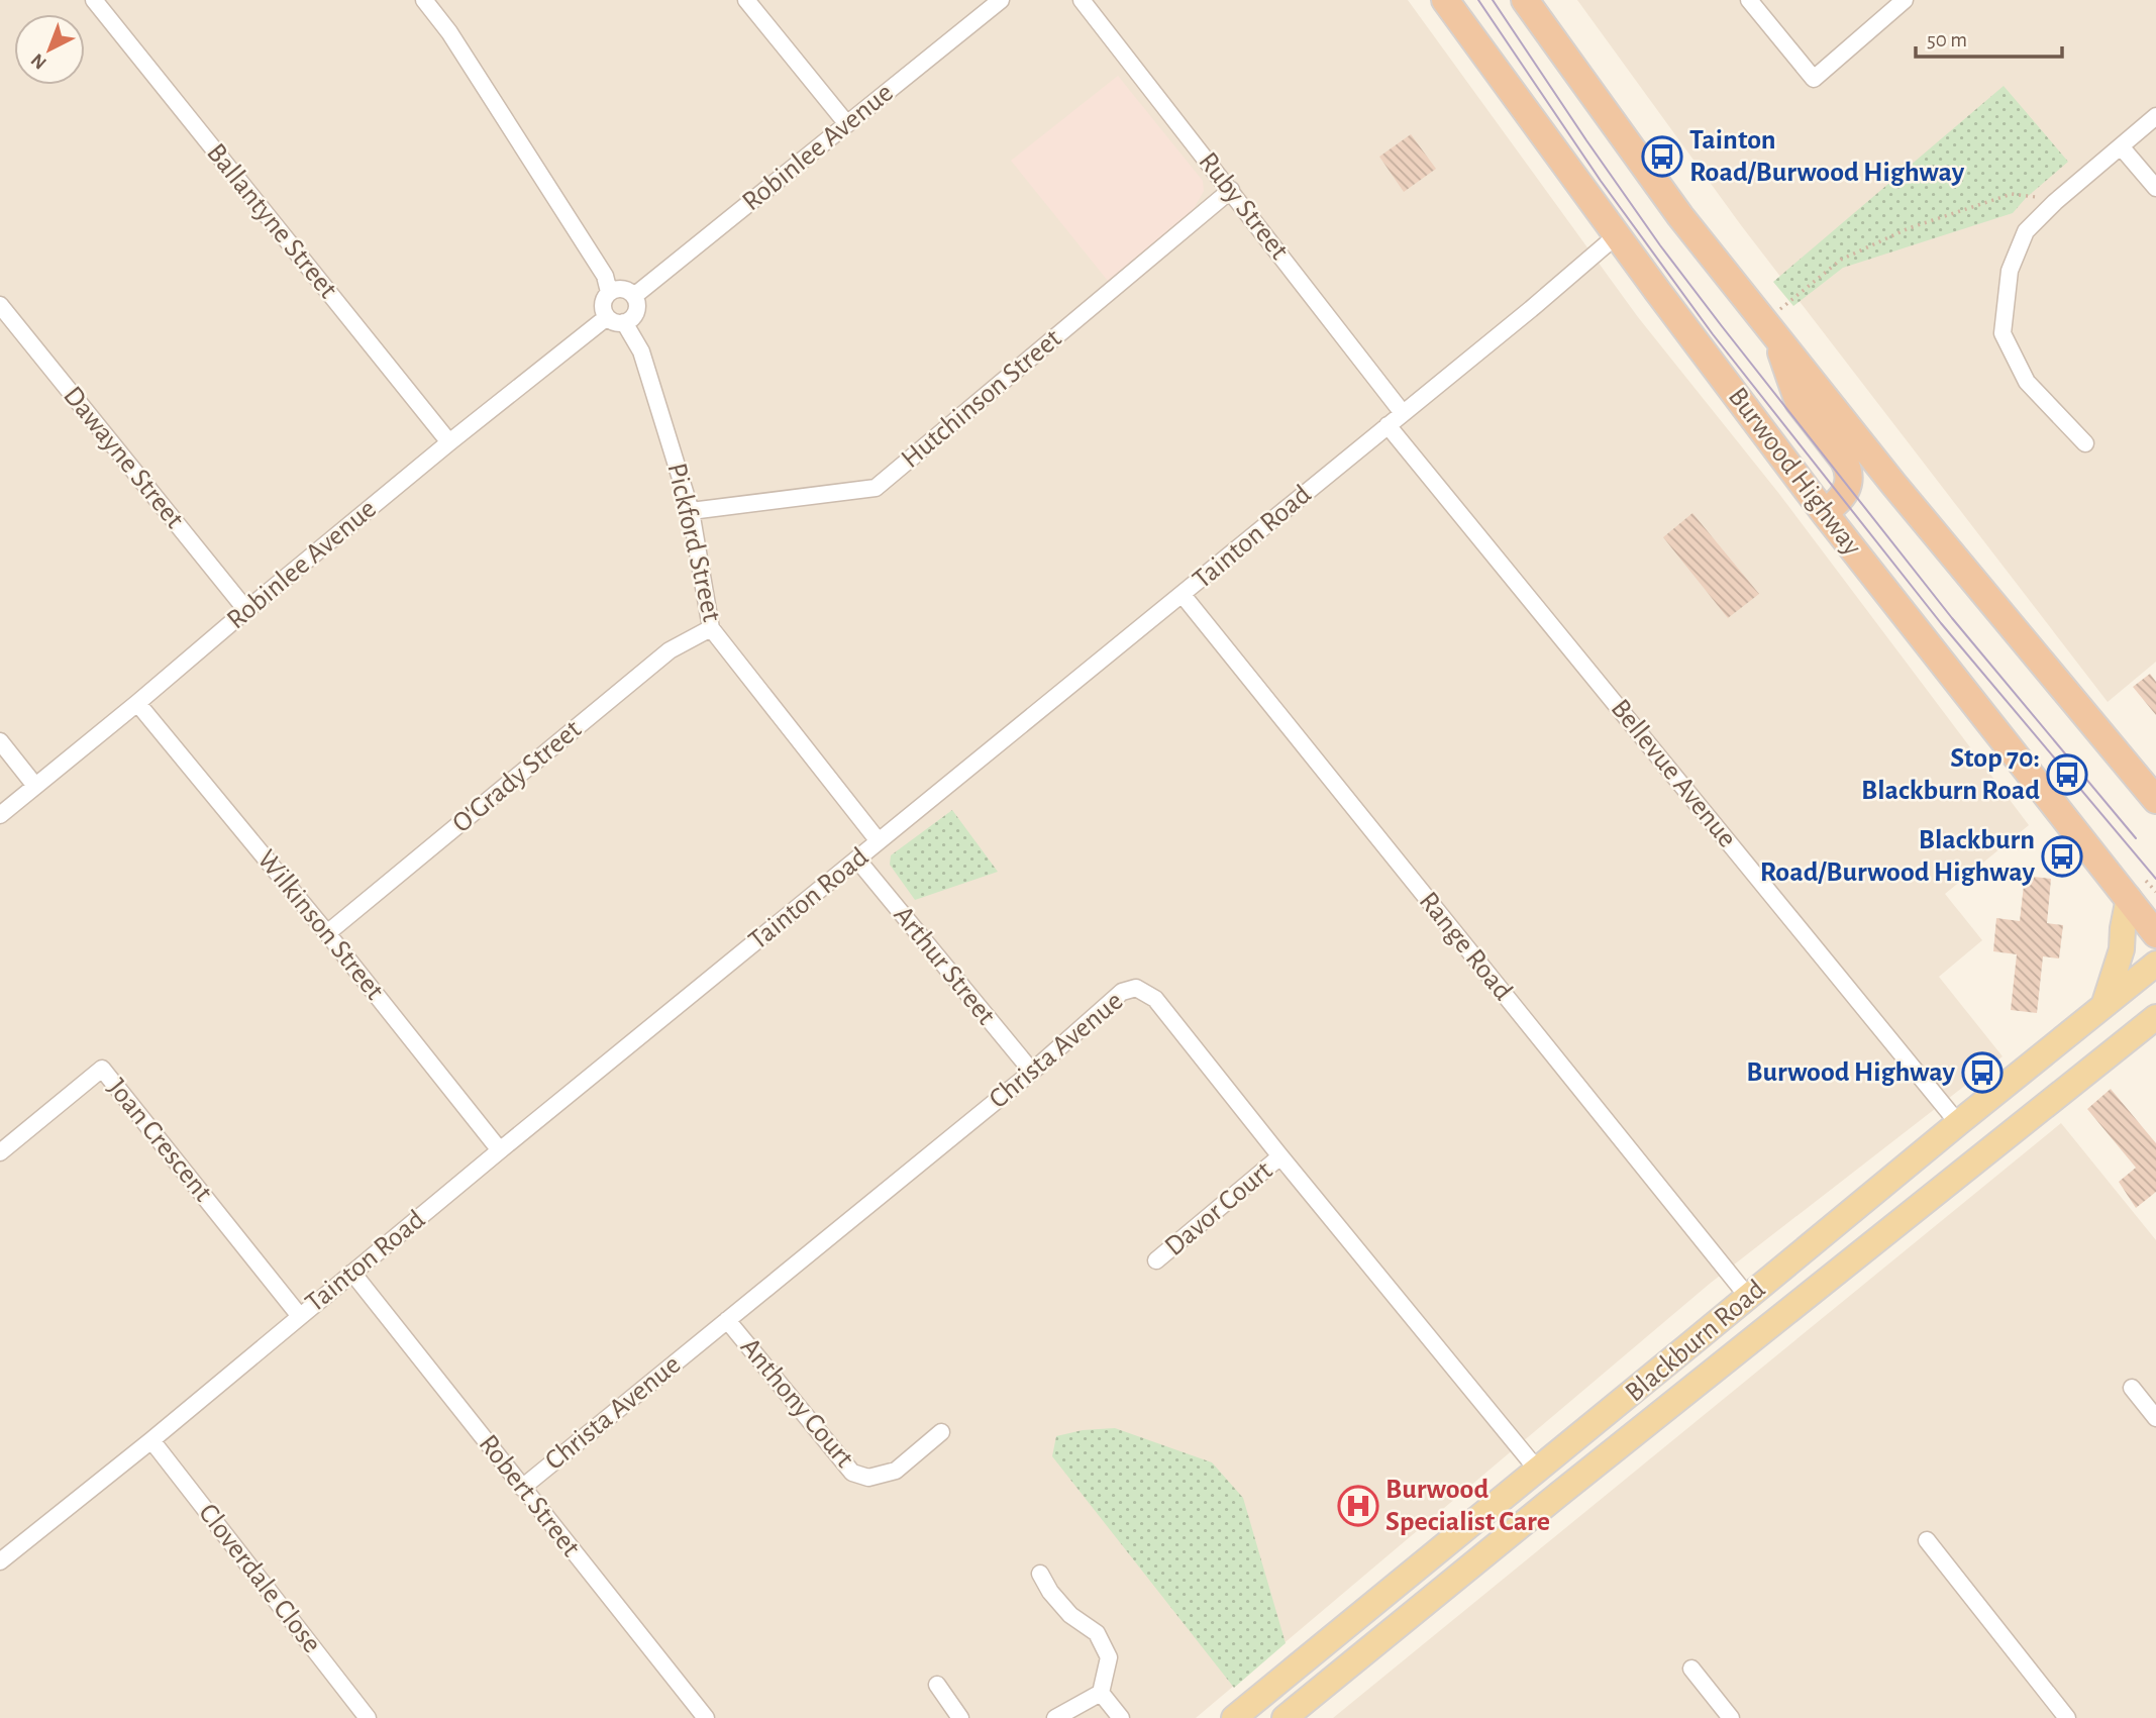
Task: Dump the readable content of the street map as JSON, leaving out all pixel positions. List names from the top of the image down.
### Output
{
  "streets": {
    "highway": ["Burwood Highway"],
    "main road": ["Blackburn Road"],
    "street": [
      "Robinlee Avenue",
      "Ruby Street",
      "Ballantyne Street",
      "Hutchinson Street",
      "Dawayne Street",
      "Tainton Road",
      "Pickford Street",
      "Bellevue Avenue",
      "O'Grady Street",
      "Wilkinson Street",
      "Range Road",
      "Arthur Street",
      "Christa Avenue",
      "Joan Crescent",
      "Davor Court",
      "Anthony Court",
      "Robert Street",
      "Cloverdale Close"
    ]
  },
  "crossings": [
    ["Robinlee Avenue", "Ballantyne Street"],
    ["Robinlee Avenue", "Dawayne Street"],
    ["Robinlee Avenue", "Pickford Street"],
    ["Robinlee Avenue", "Wilkinson Street"],
    ["Ruby Street", "Hutchinson Street"],
    ["Ruby Street", "Tainton Road"],
    ["Hutchinson Street", "Pickford Street"],
    ["Burwood Highway", "Tainton Road"],
    ["Tainton Road", "Pickford Street"],
    ["Tainton Road", "Bellevue Avenue"],
    ["Tainton Road", "Wilkinson Street"],
    ["Tainton Road", "Range Road"],
    ["Tainton Road", "Arthur Street"],
    ["Tainton Road", "Joan Crescent"],
    ["Tainton Road", "Robert Street"],
    ["Tainton Road", "Cloverdale Close"],
    ["Pickford Street", "O'Grady Street"],
    ["Bellevue Avenue", "Blackburn Road"],
    ["O'Grady Street", "Wilkinson Street"],
    ["Range Road", "Blackburn Road"],
    ["Arthur Street", "Christa Avenue"],
    ["Christa Avenue", "Davor Court"],
    ["Christa Avenue", "Blackburn Road"],
    ["Christa Avenue", "Anthony Court"],
    ["Christa Avenue", "Robert Street"]
  ],
  "places": {
    "bus stop": [
      "Tainton Road/Burwood Highway",
      "Stop 70: Blackburn Road",
      "Blackburn Road/Burwood Highway",
      "Burwood Highway"
    ],
    "hospital": ["Burwood Specialist Care"]
  },
  "scale_bar": "50 m",
  "north": "bottom left"
}
